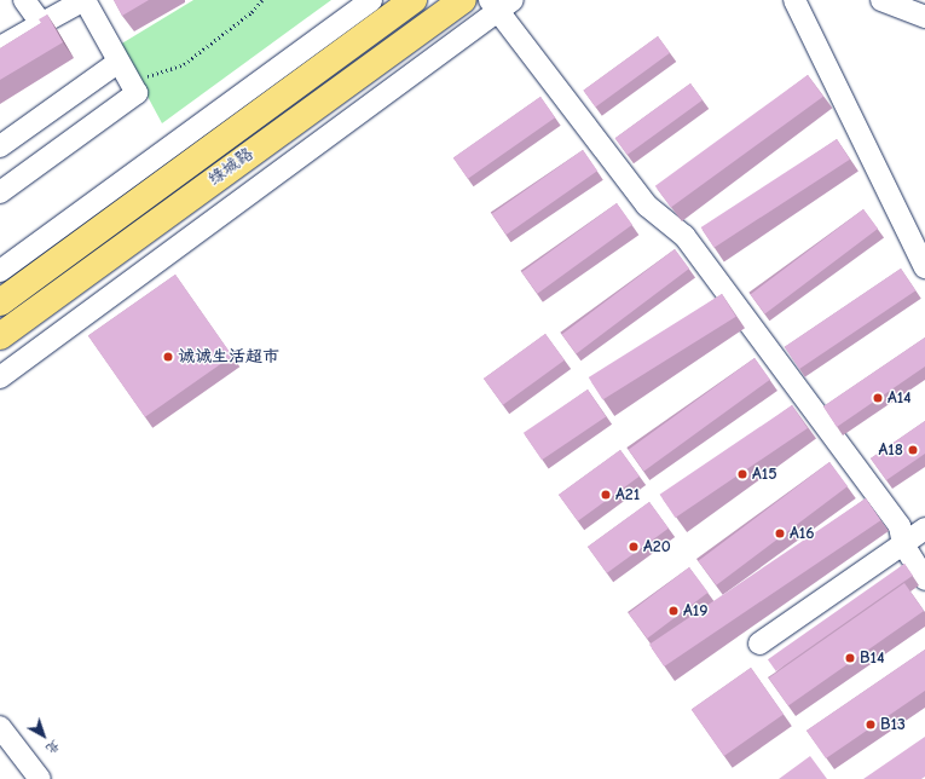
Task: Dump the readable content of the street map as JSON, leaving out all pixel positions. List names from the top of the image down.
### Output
{
  "streets": {
    "main road": ["绿城路"]
  },
  "places": [
    "诚诚生活超市",
    "A14",
    "A18",
    "A15",
    "A21",
    "A16",
    "A20",
    "A19",
    "B14",
    "B13"
  ],
  "north": "bottom right"
}
